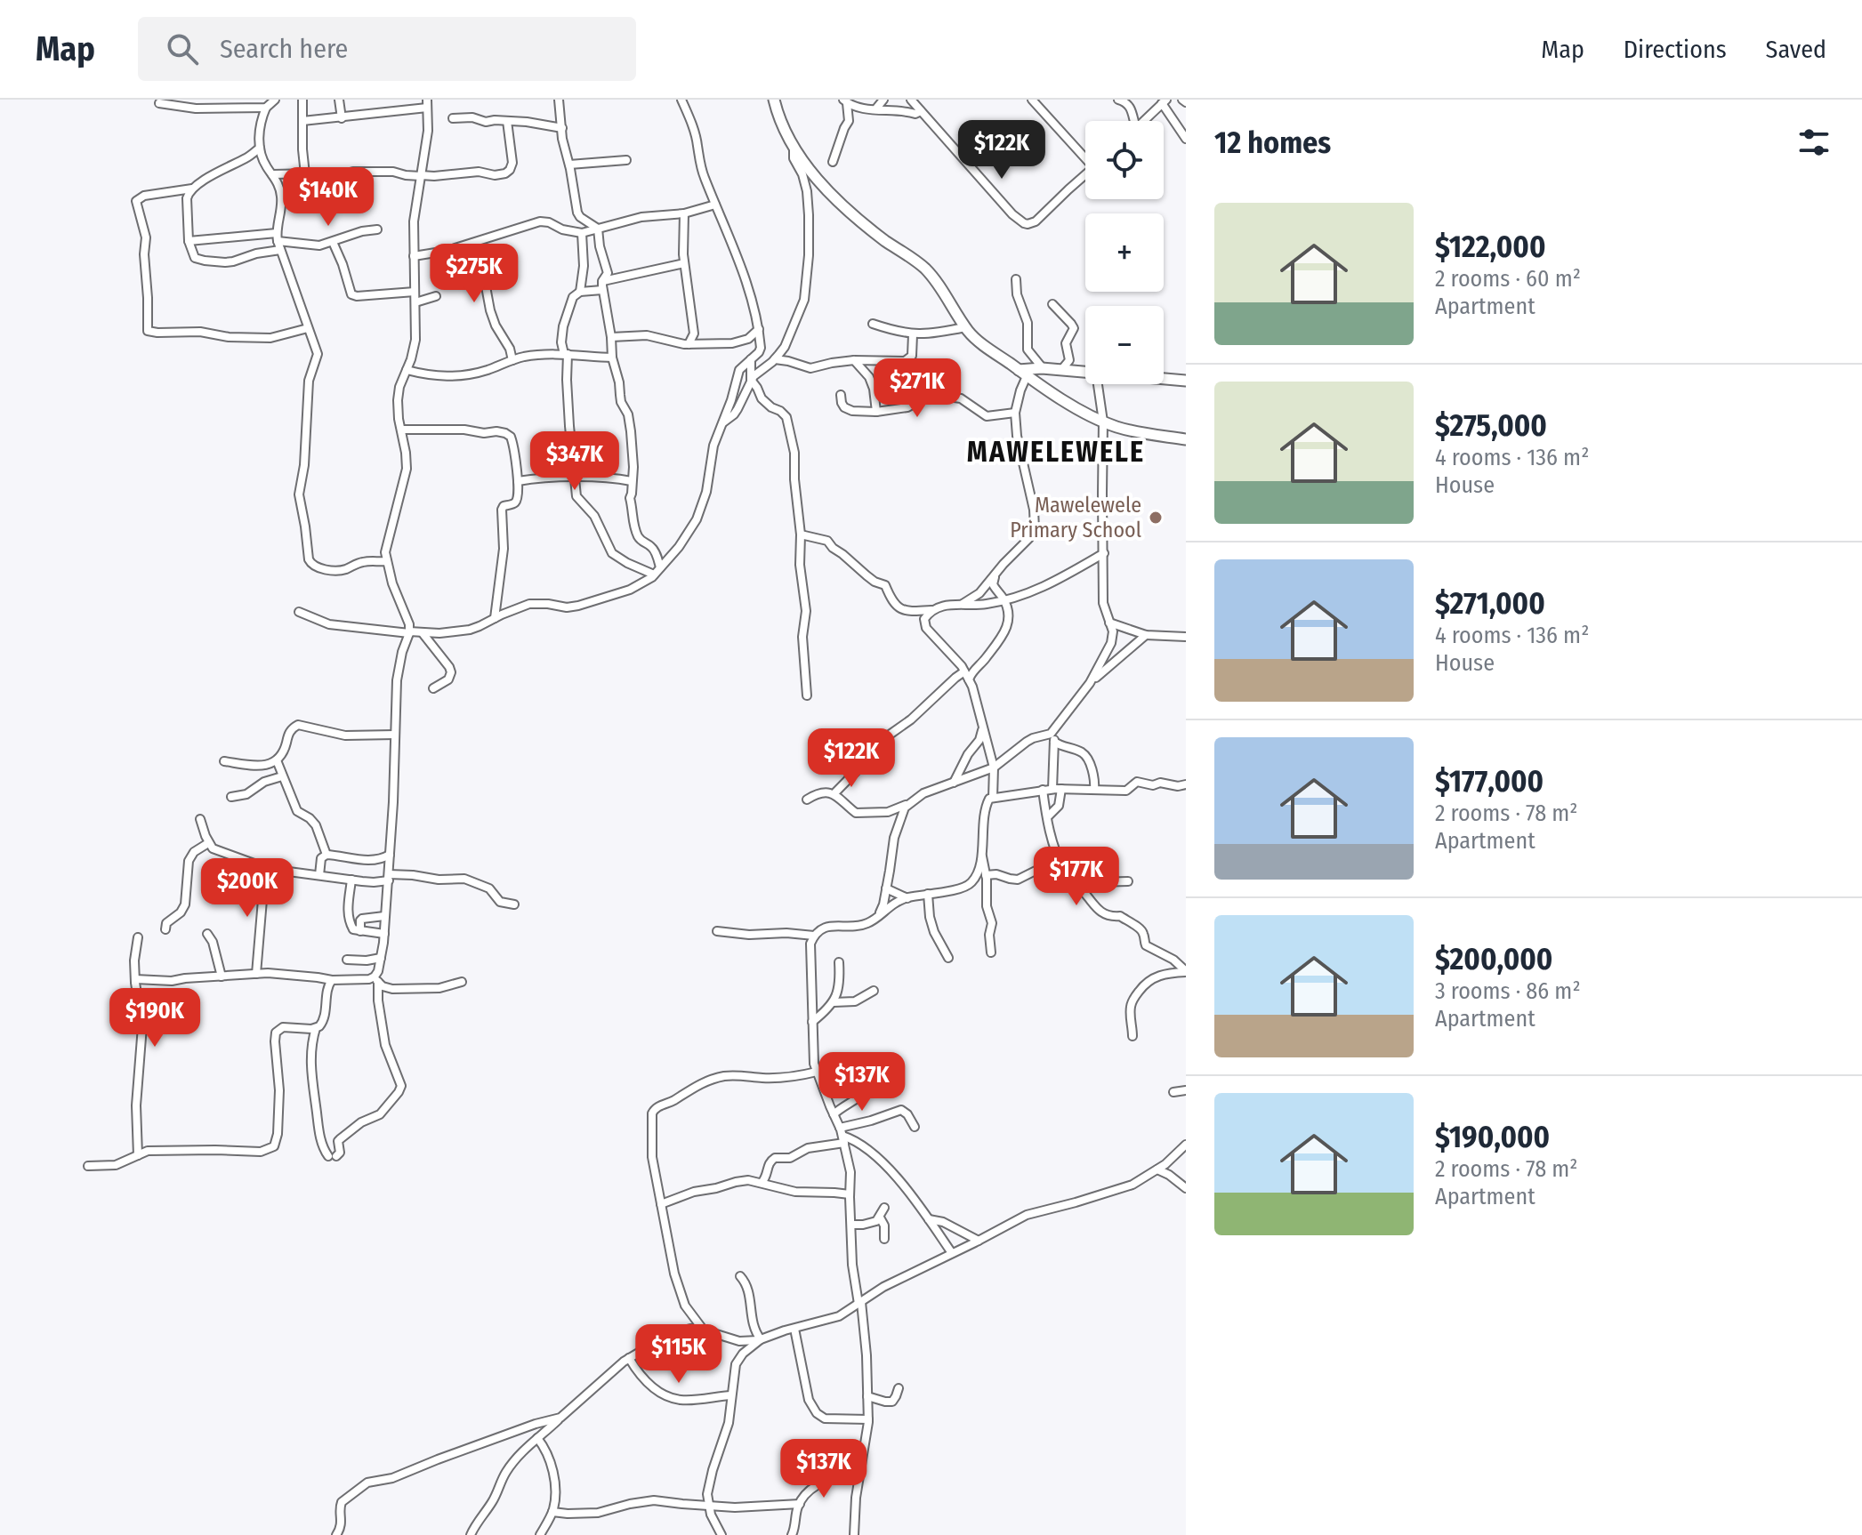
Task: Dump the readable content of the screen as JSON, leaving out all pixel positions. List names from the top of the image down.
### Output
{
  "districts": ["MAWELEWELE"],
  "places": ["Mawelewele Primary School"],
  "page": {
    "header": "Map",
    "search": "Search here",
    "nav": ["Map", "Directions", "Saved"],
    "heading": "12 homes",
    "price": [
      "$122K",
      "$140K",
      "$275K",
      "$271K",
      "$347K",
      "$122K",
      "$177K",
      "$200K",
      "$190K",
      "$137K",
      "$115K",
      "$137K"
    ],
    "map_buttons": ["+", "−"],
    "list": [
      {
        "name": "$122,000",
        "note": "2 rooms · 60 m² · Apartment"
      },
      {
        "name": "$275,000",
        "note": "4 rooms · 136 m² · House"
      },
      {
        "name": "$271,000",
        "note": "4 rooms · 136 m² · House"
      },
      {
        "name": "$177,000",
        "note": "2 rooms · 78 m² · Apartment"
      },
      {
        "name": "$200,000",
        "note": "3 rooms · 86 m² · Apartment"
      },
      {
        "name": "$190,000",
        "note": "2 rooms · 78 m² · Apartment"
      }
    ]
  }
}
